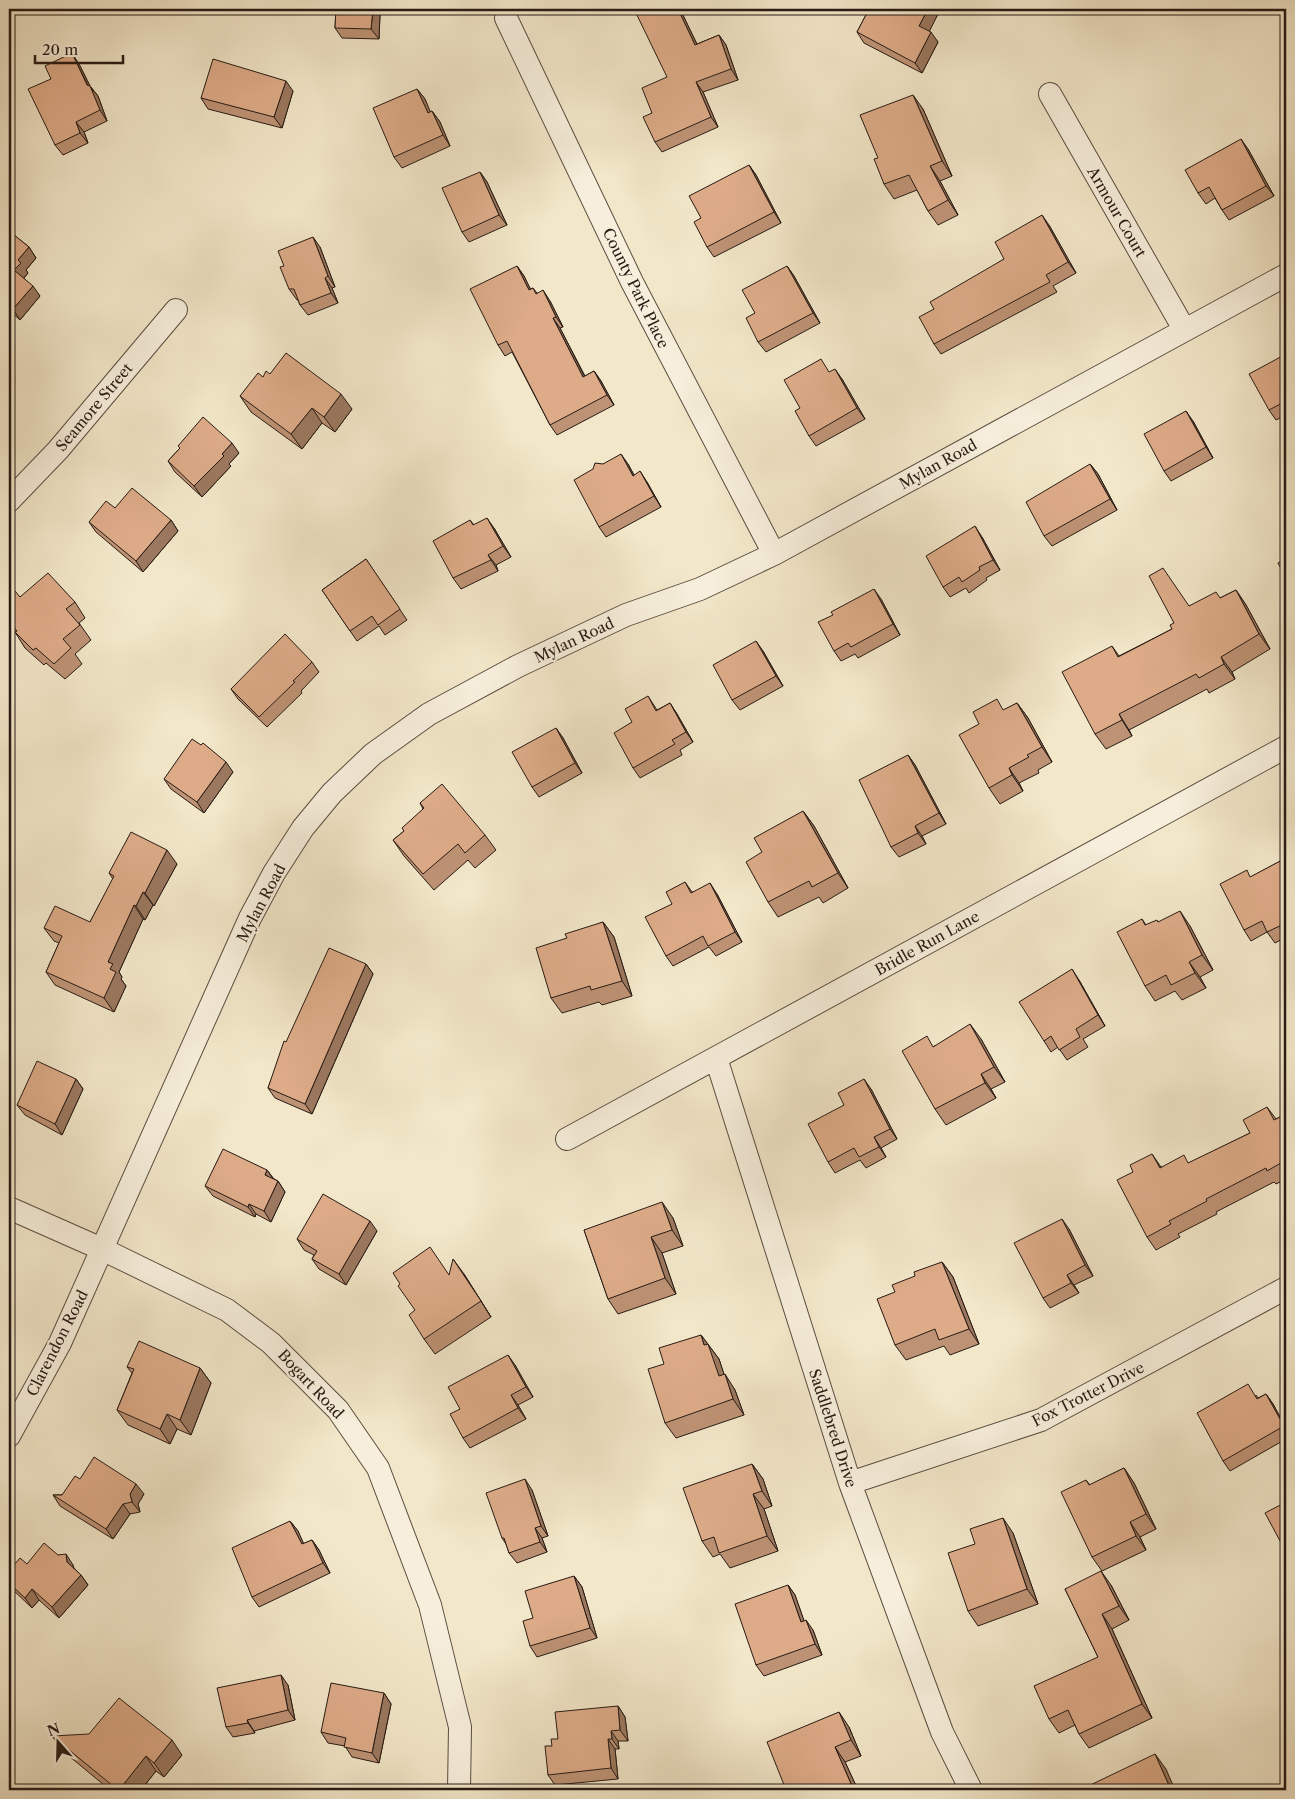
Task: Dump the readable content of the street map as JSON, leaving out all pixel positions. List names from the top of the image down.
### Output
{
  "streets": {
    "street": [
      "Armour Court",
      "County Park Place",
      "Seamore Street",
      "Mylan Road",
      "Bridle Run Lane",
      "Clarendon Road",
      "Bogart Road",
      "Fox Trotter Drive",
      "Saddlebred Drive"
    ]
  },
  "crossings": [
    ["Armour Court", "Mylan Road"],
    ["County Park Place", "Mylan Road"],
    ["Mylan Road", "Clarendon Road"],
    ["Mylan Road", "Bogart Road"],
    ["Bridle Run Lane", "Saddlebred Drive"],
    ["Clarendon Road", "Bogart Road"],
    ["Fox Trotter Drive", "Saddlebred Drive"]
  ],
  "scale_bar": "20 m",
  "north": "top"
}
